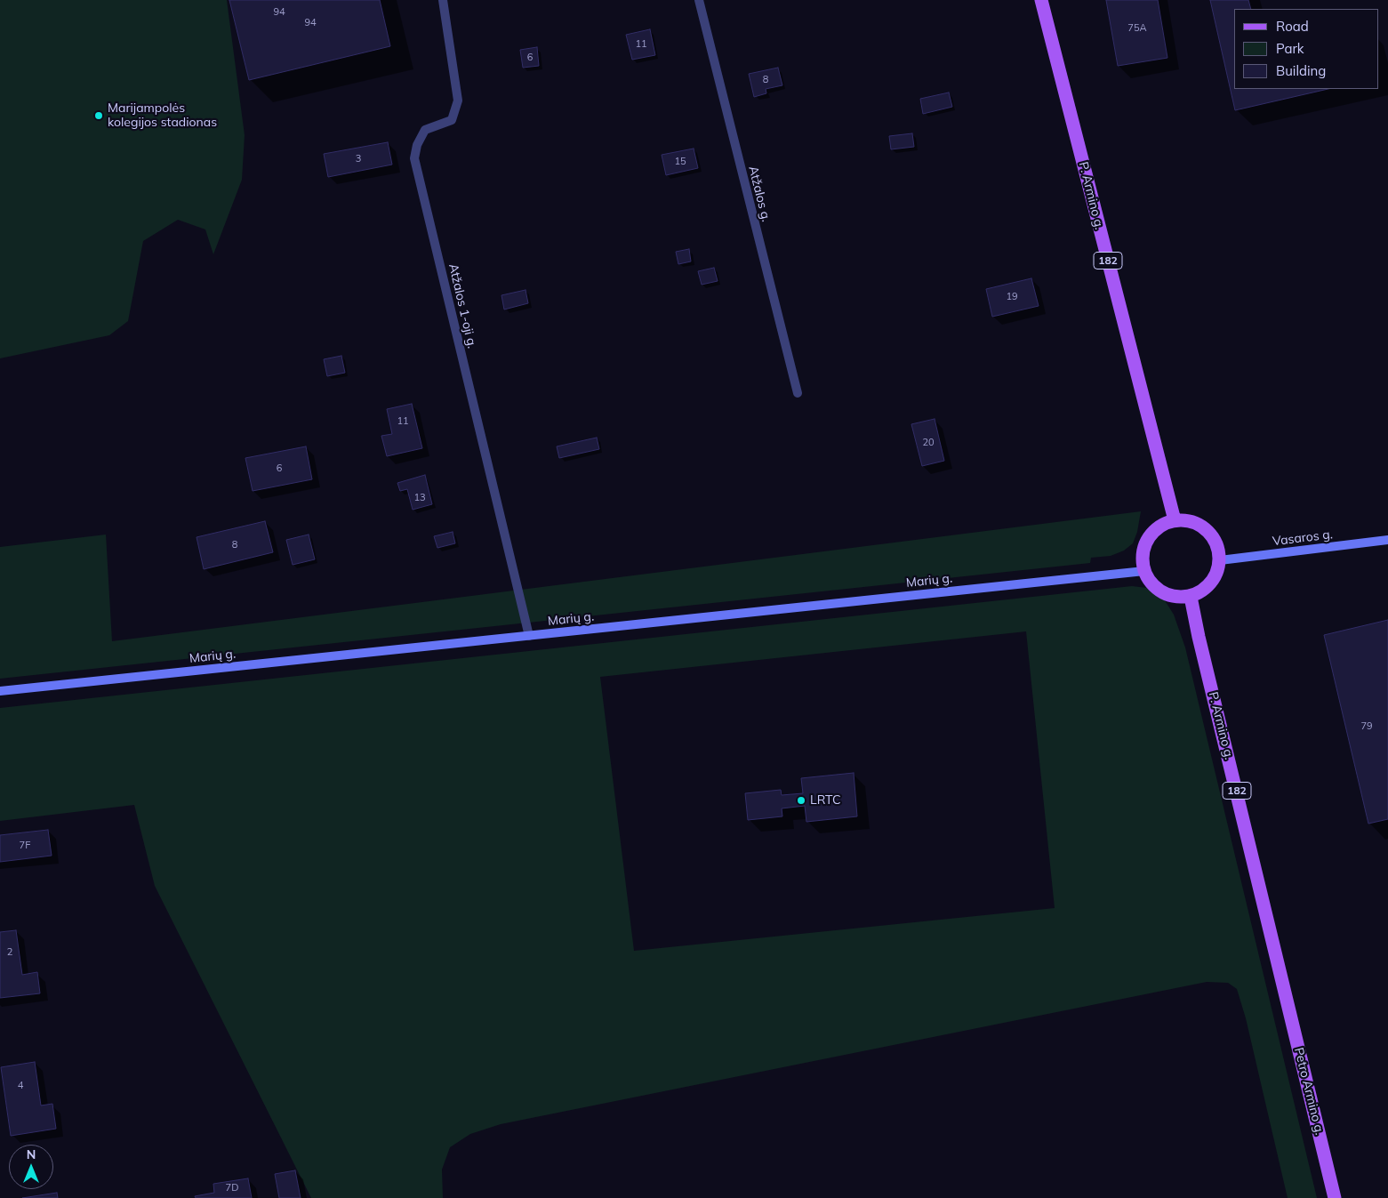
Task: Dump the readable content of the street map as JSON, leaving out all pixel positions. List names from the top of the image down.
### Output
{
  "streets": {
    "main road": ["P. Armino g.", "182", "Petro Armino g."],
    "street": [
      "Atžalos g.",
      "Atžalos 1-oji g.",
      "Vasaros g.",
      "Marių g."
    ]
  },
  "crossings": [
    ["P. Armino g.", "Vasaros g."],
    ["P. Armino g.", "Marių g."],
    ["P. Armino g.", "Petro Armino g."],
    ["Atžalos 1-oji g.", "Marių g."],
    ["Vasaros g.", "Marių g."]
  ],
  "places": ["Marijampolės kolegijos stadionas", "LRTC"],
  "house_numbers": [
    "94",
    "94",
    "75A",
    "11",
    "6",
    "8",
    "3",
    "15",
    "19",
    "11",
    "20",
    "6",
    "13",
    "8",
    "79",
    "7F",
    "2",
    "4",
    "7D"
  ],
  "legend": ["Road", "Park", "Building"],
  "north": "top"
}
